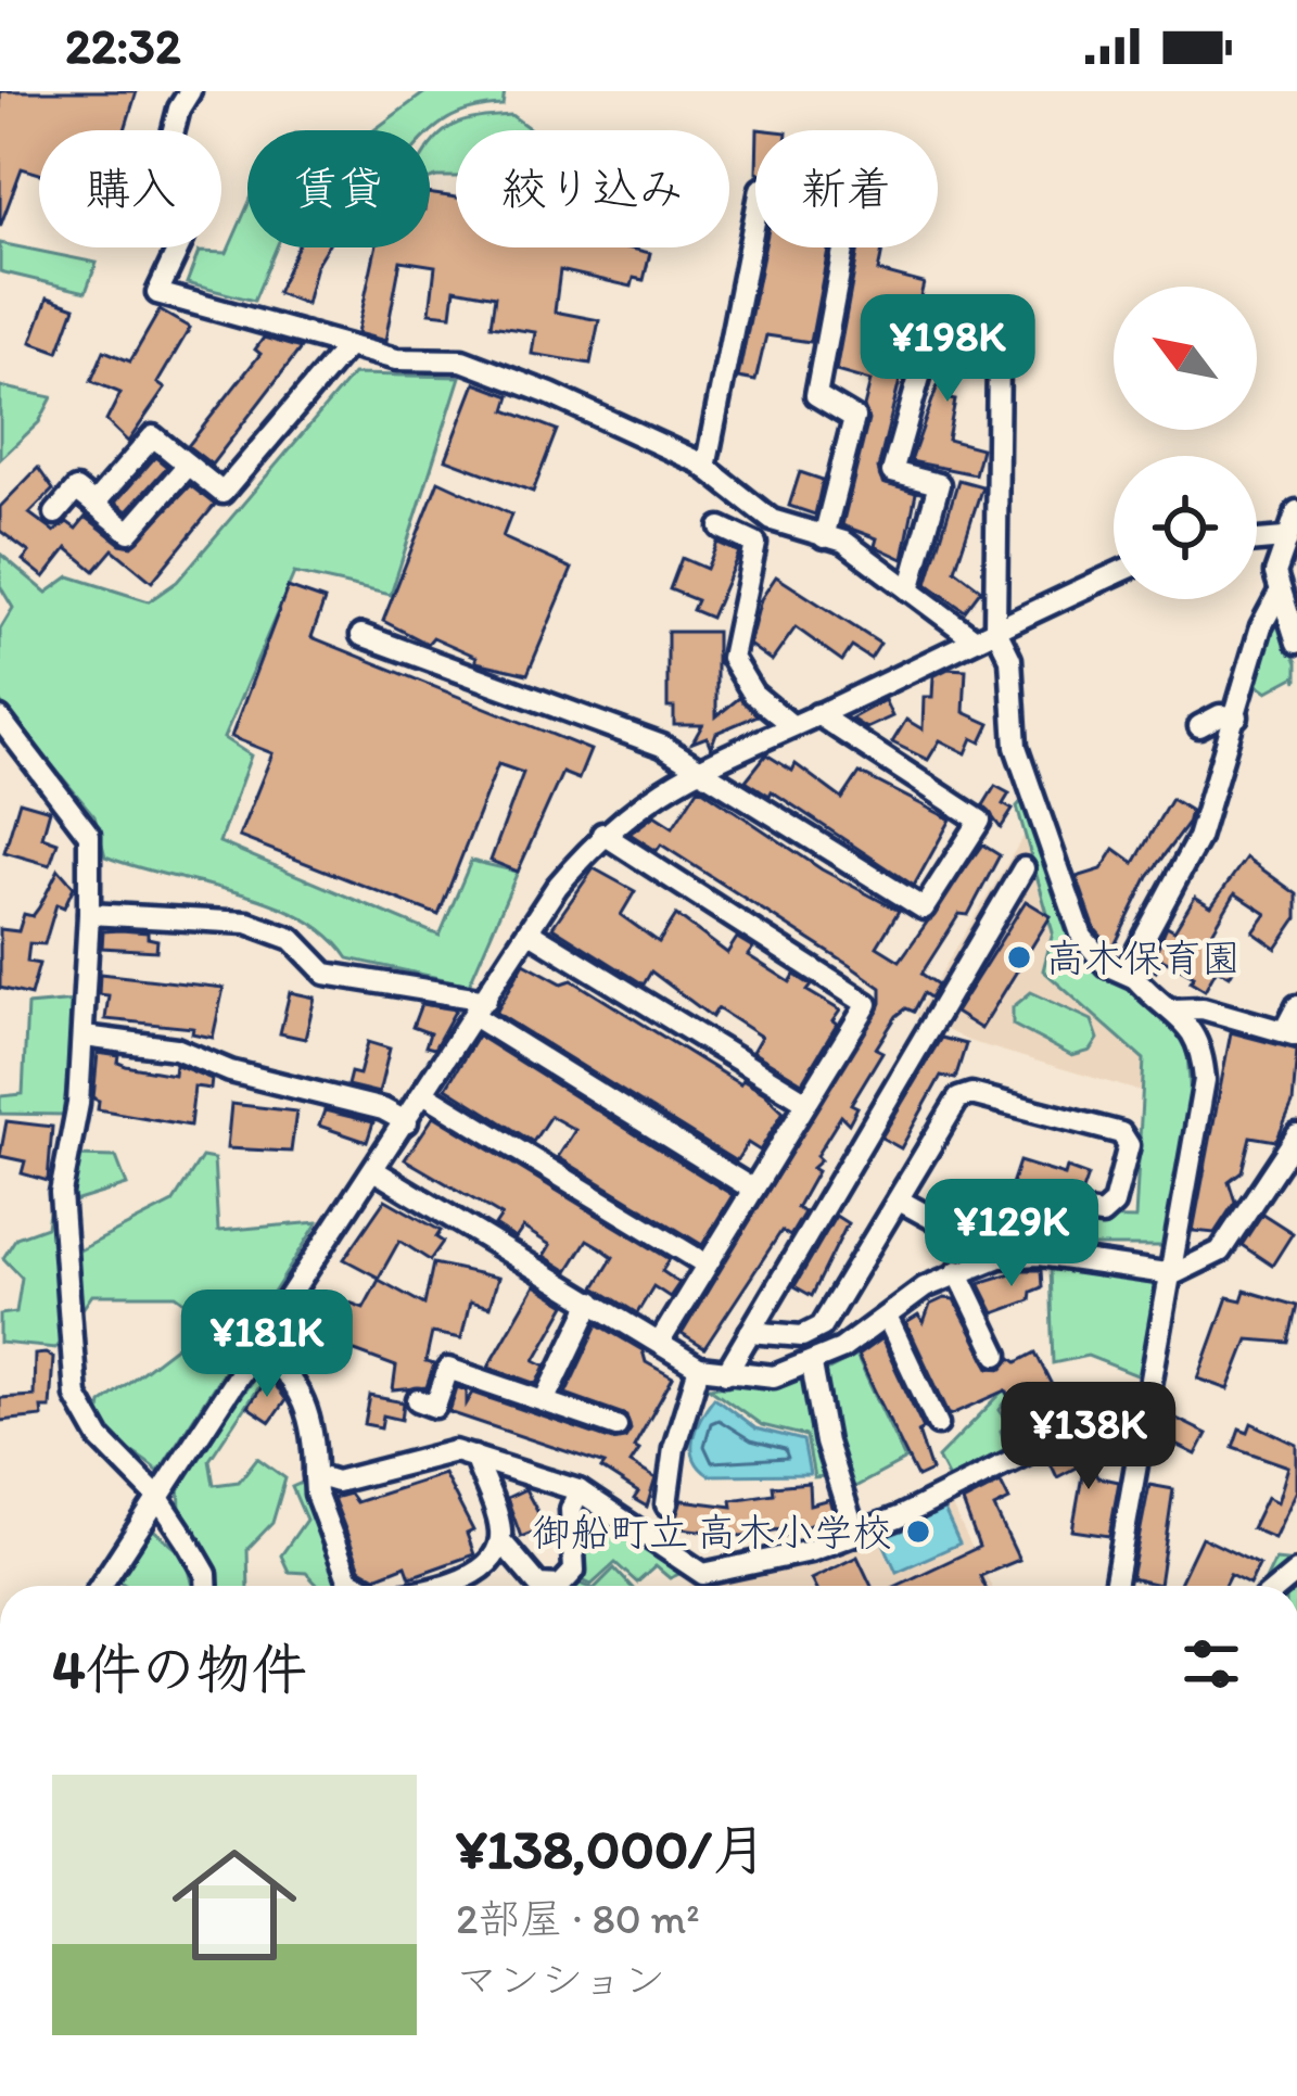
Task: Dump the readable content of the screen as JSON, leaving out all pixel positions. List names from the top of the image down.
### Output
{
  "places": ["高木保育園", "御船町立 高木小学校"],
  "north": "top left",
  "page": {
    "status": "22:32",
    "chip": [
      "購入",
      "賃貸",
      "絞り込み",
      "新着"
    ],
    "price": [
      "¥198K",
      "¥129K",
      "¥181K",
      "¥138K"
    ],
    "heading": "4件の物件",
    "list": [
      {
        "name": "¥138,000/月",
        "note": "2部屋 · 80 m² · マンション"
      }
    ]
  }
}
